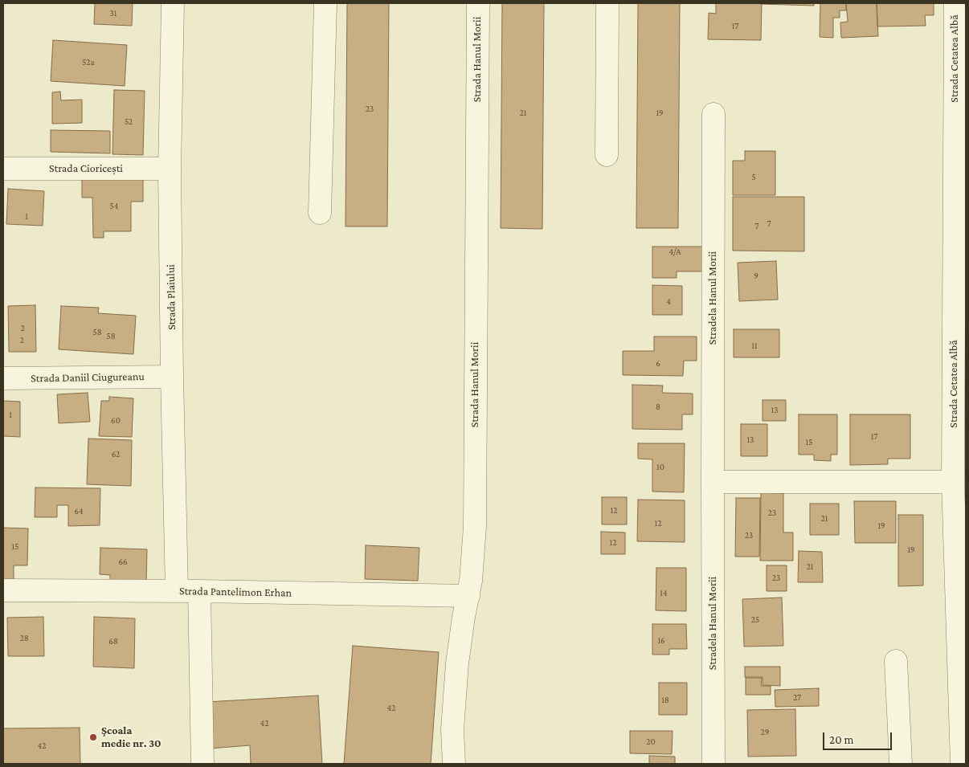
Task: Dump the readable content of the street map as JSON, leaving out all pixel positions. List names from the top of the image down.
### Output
{
  "streets": {
    "street": [
      "Strada Cetatea Albă",
      "Strada Hanul Morii",
      "Strada Cioricești",
      "Strada Plaiului",
      "Stradela Hanul Morii",
      "Strada Daniil Ciugureanu",
      "Strada Pantelimon Erhan"
    ]
  },
  "crossings": [
    ["Strada Hanul Morii", "Strada Pantelimon Erhan"],
    ["Strada Cioricești", "Strada Plaiului"],
    ["Strada Plaiului", "Strada Daniil Ciugureanu"],
    ["Strada Plaiului", "Strada Pantelimon Erhan"]
  ],
  "places": ["Şcoala medie nr. 30"],
  "house_numbers": [
    "31",
    "17",
    "52a",
    "23",
    "21",
    "19",
    "52",
    "5",
    "54",
    "1",
    "7",
    "7",
    "4/A",
    "9",
    "4",
    "2",
    "58",
    "58",
    "2",
    "11",
    "6",
    "8",
    "13",
    "1",
    "60",
    "17",
    "13",
    "15",
    "62",
    "10",
    "12",
    "64",
    "23",
    "21",
    "12",
    "19",
    "23",
    "12",
    "15",
    "19",
    "66",
    "21",
    "23",
    "14",
    "25",
    "28",
    "16",
    "68",
    "27",
    "18",
    "42",
    "42",
    "29",
    "20",
    "42"
  ],
  "scale_bar": "20 m"
}
